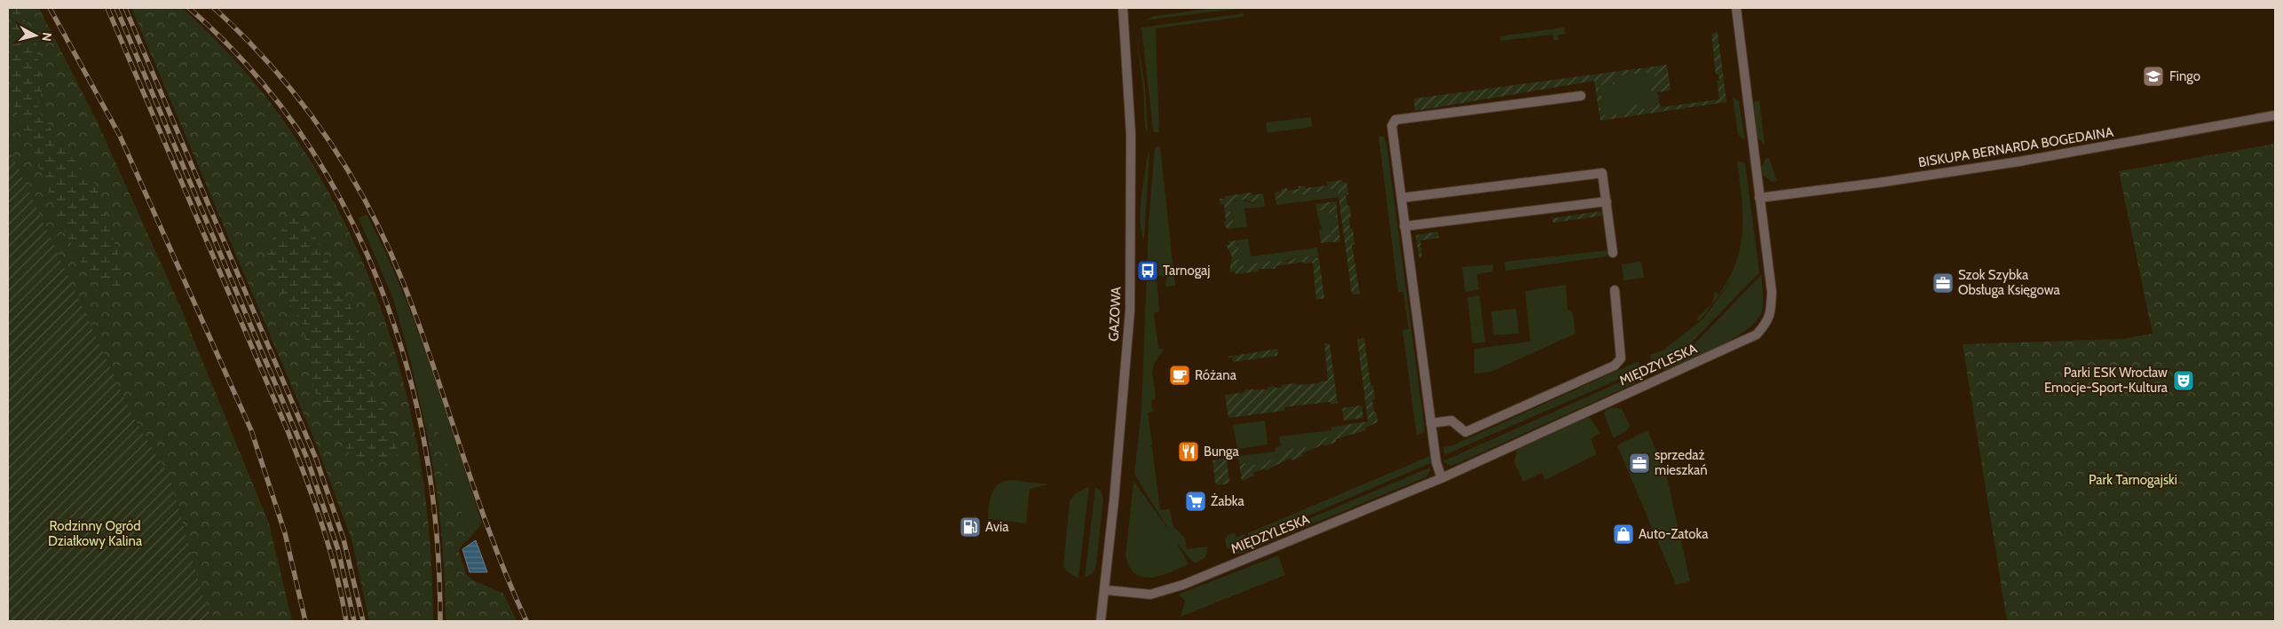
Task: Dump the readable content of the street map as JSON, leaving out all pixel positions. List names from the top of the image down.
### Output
{
  "streets": {
    "street": ["BISKUPA BERNARDA BOGEDAINA", "GAZOWA", "MIĘDZYLESKA"]
  },
  "crossings": [
    ["BISKUPA BERNARDA BOGEDAINA", "MIĘDZYLESKA"],
    ["GAZOWA", "MIĘDZYLESKA"]
  ],
  "parks": ["Park Tarnogajski", "Rodzinny Ogród Działkowy Kalina"],
  "places": {
    "school or university": ["Fingo"],
    "bus stop": ["Tarnogaj"],
    "office": ["Szok Szybka Obsługa Księgowa", "sprzedaż mieszkań"],
    "cafe": ["Różana"],
    "theatre": ["Parki ESK Wrocław Emocje-Sport-Kultura"],
    "restaurant": ["Bunga"],
    "supermarket": ["Żabka"],
    "fuel station": ["Avia"],
    "shop": ["Auto-Zatoka"]
  },
  "north": "right"
}
